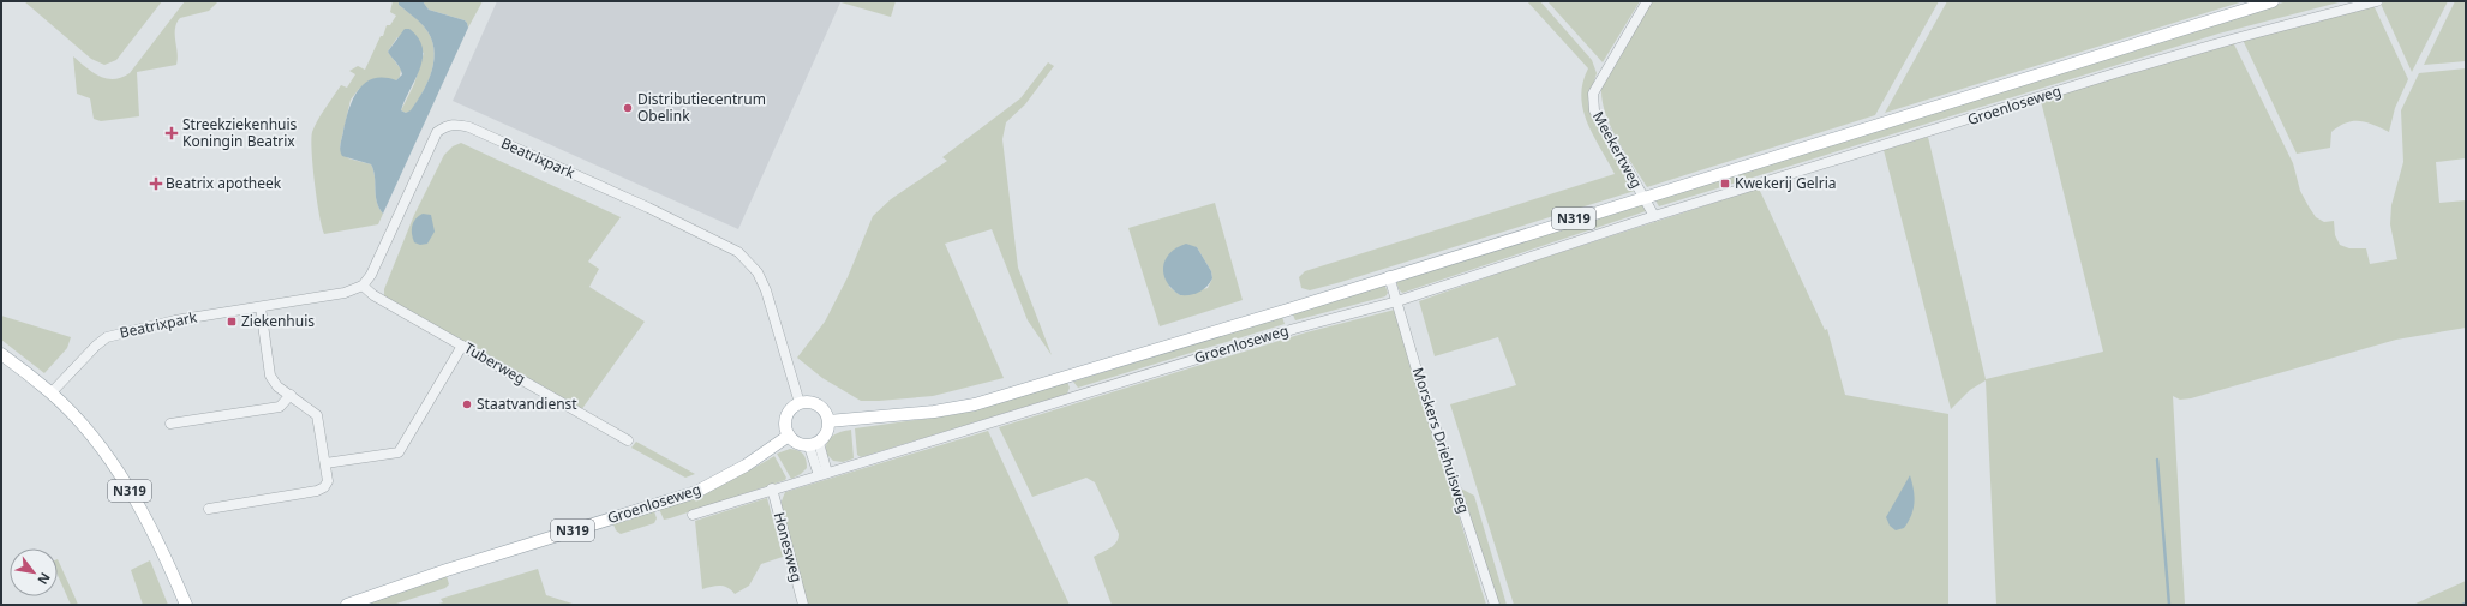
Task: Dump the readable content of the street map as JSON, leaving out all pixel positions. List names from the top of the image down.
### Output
{
  "streets": {
    "main road": ["Groenloseweg", "N319"],
    "street": [
      "Meekertweg",
      "Beatrixpark",
      "Tuberweg",
      "Morskers Driehuisweg",
      "Honesweg"
    ]
  },
  "crossings": [
    ["Groenloseweg", "Meekertweg"],
    ["Groenloseweg", "Beatrixpark"],
    ["Groenloseweg", "Morskers Driehuisweg"],
    ["Groenloseweg", "Honesweg"],
    ["Beatrixpark", "N319"],
    ["Beatrixpark", "Tuberweg"]
  ],
  "places": {
    "other": ["Distributiecentrum Obelink", "Staatvandienst"],
    "health": ["Streekziekenhuis Koningin Beatrix", "Beatrix apotheek"],
    "transit": ["Kwekerij Gelria", "Ziekenhuis"]
  },
  "north": "bottom right"
}
